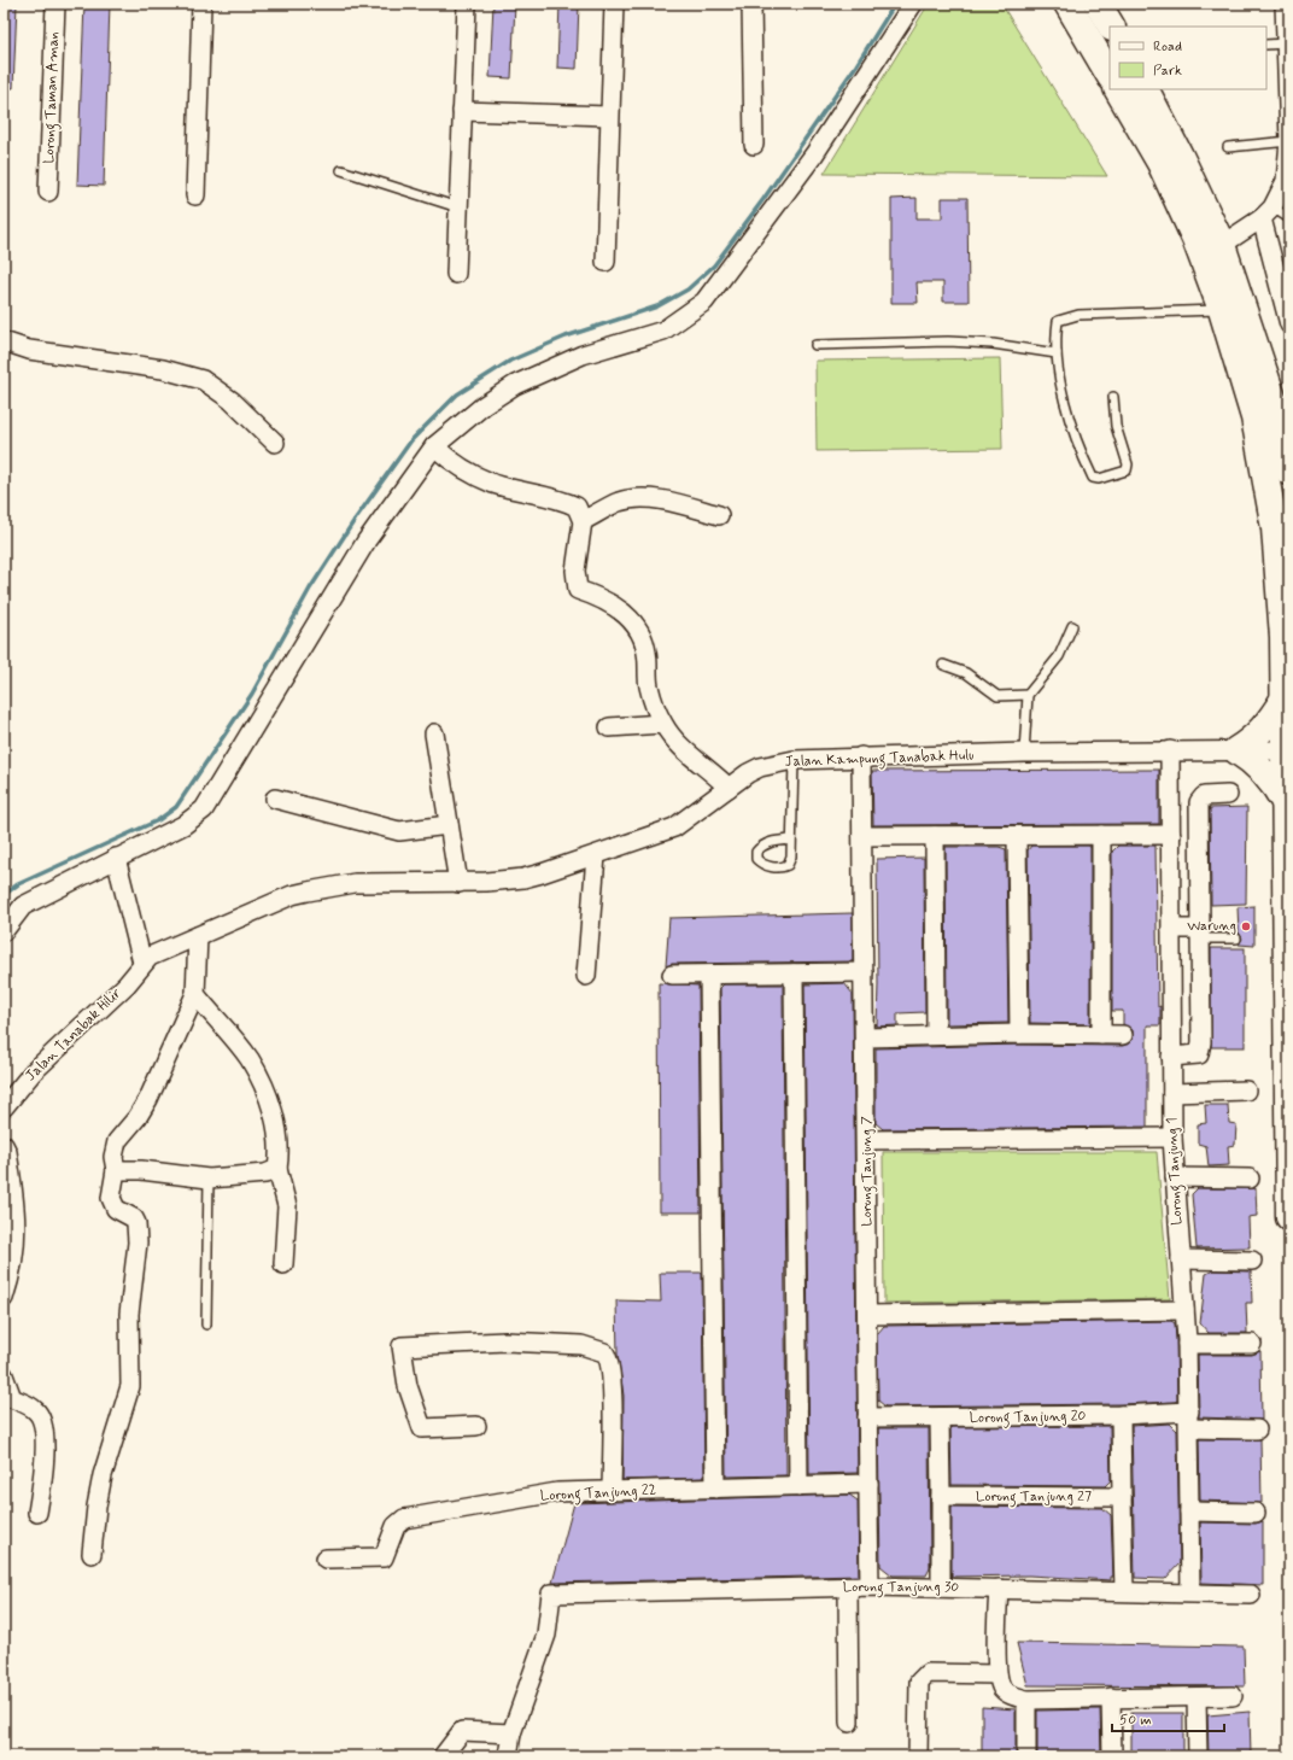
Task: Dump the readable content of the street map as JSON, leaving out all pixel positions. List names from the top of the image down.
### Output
{
  "streets": {
    "street": [
      "Lorong Taman Aman",
      "Jalan Kampung Tanabak Hulu",
      "Jalan Tanabak Hilir",
      "Lorong Tanjung 7",
      "Lorong Tanjung 1",
      "Lorong Tanjung 20",
      "Lorong Tanjung 22",
      "Lorong Tanjung 27",
      "Lorong Tanjung 30"
    ]
  },
  "crossings": [
    ["Jalan Kampung Tanabak Hulu", "Jalan Tanabak Hilir"],
    ["Jalan Kampung Tanabak Hulu", "Lorong Tanjung 7"],
    ["Jalan Kampung Tanabak Hulu", "Lorong Tanjung 1"],
    ["Lorong Tanjung 7", "Lorong Tanjung 20"],
    ["Lorong Tanjung 7", "Lorong Tanjung 22"],
    ["Lorong Tanjung 7", "Lorong Tanjung 30"],
    ["Lorong Tanjung 1", "Lorong Tanjung 20"],
    ["Lorong Tanjung 1", "Lorong Tanjung 30"]
  ],
  "places": ["Warung"],
  "legend": ["Road", "Park"],
  "scale_bar": "50 m"
}
